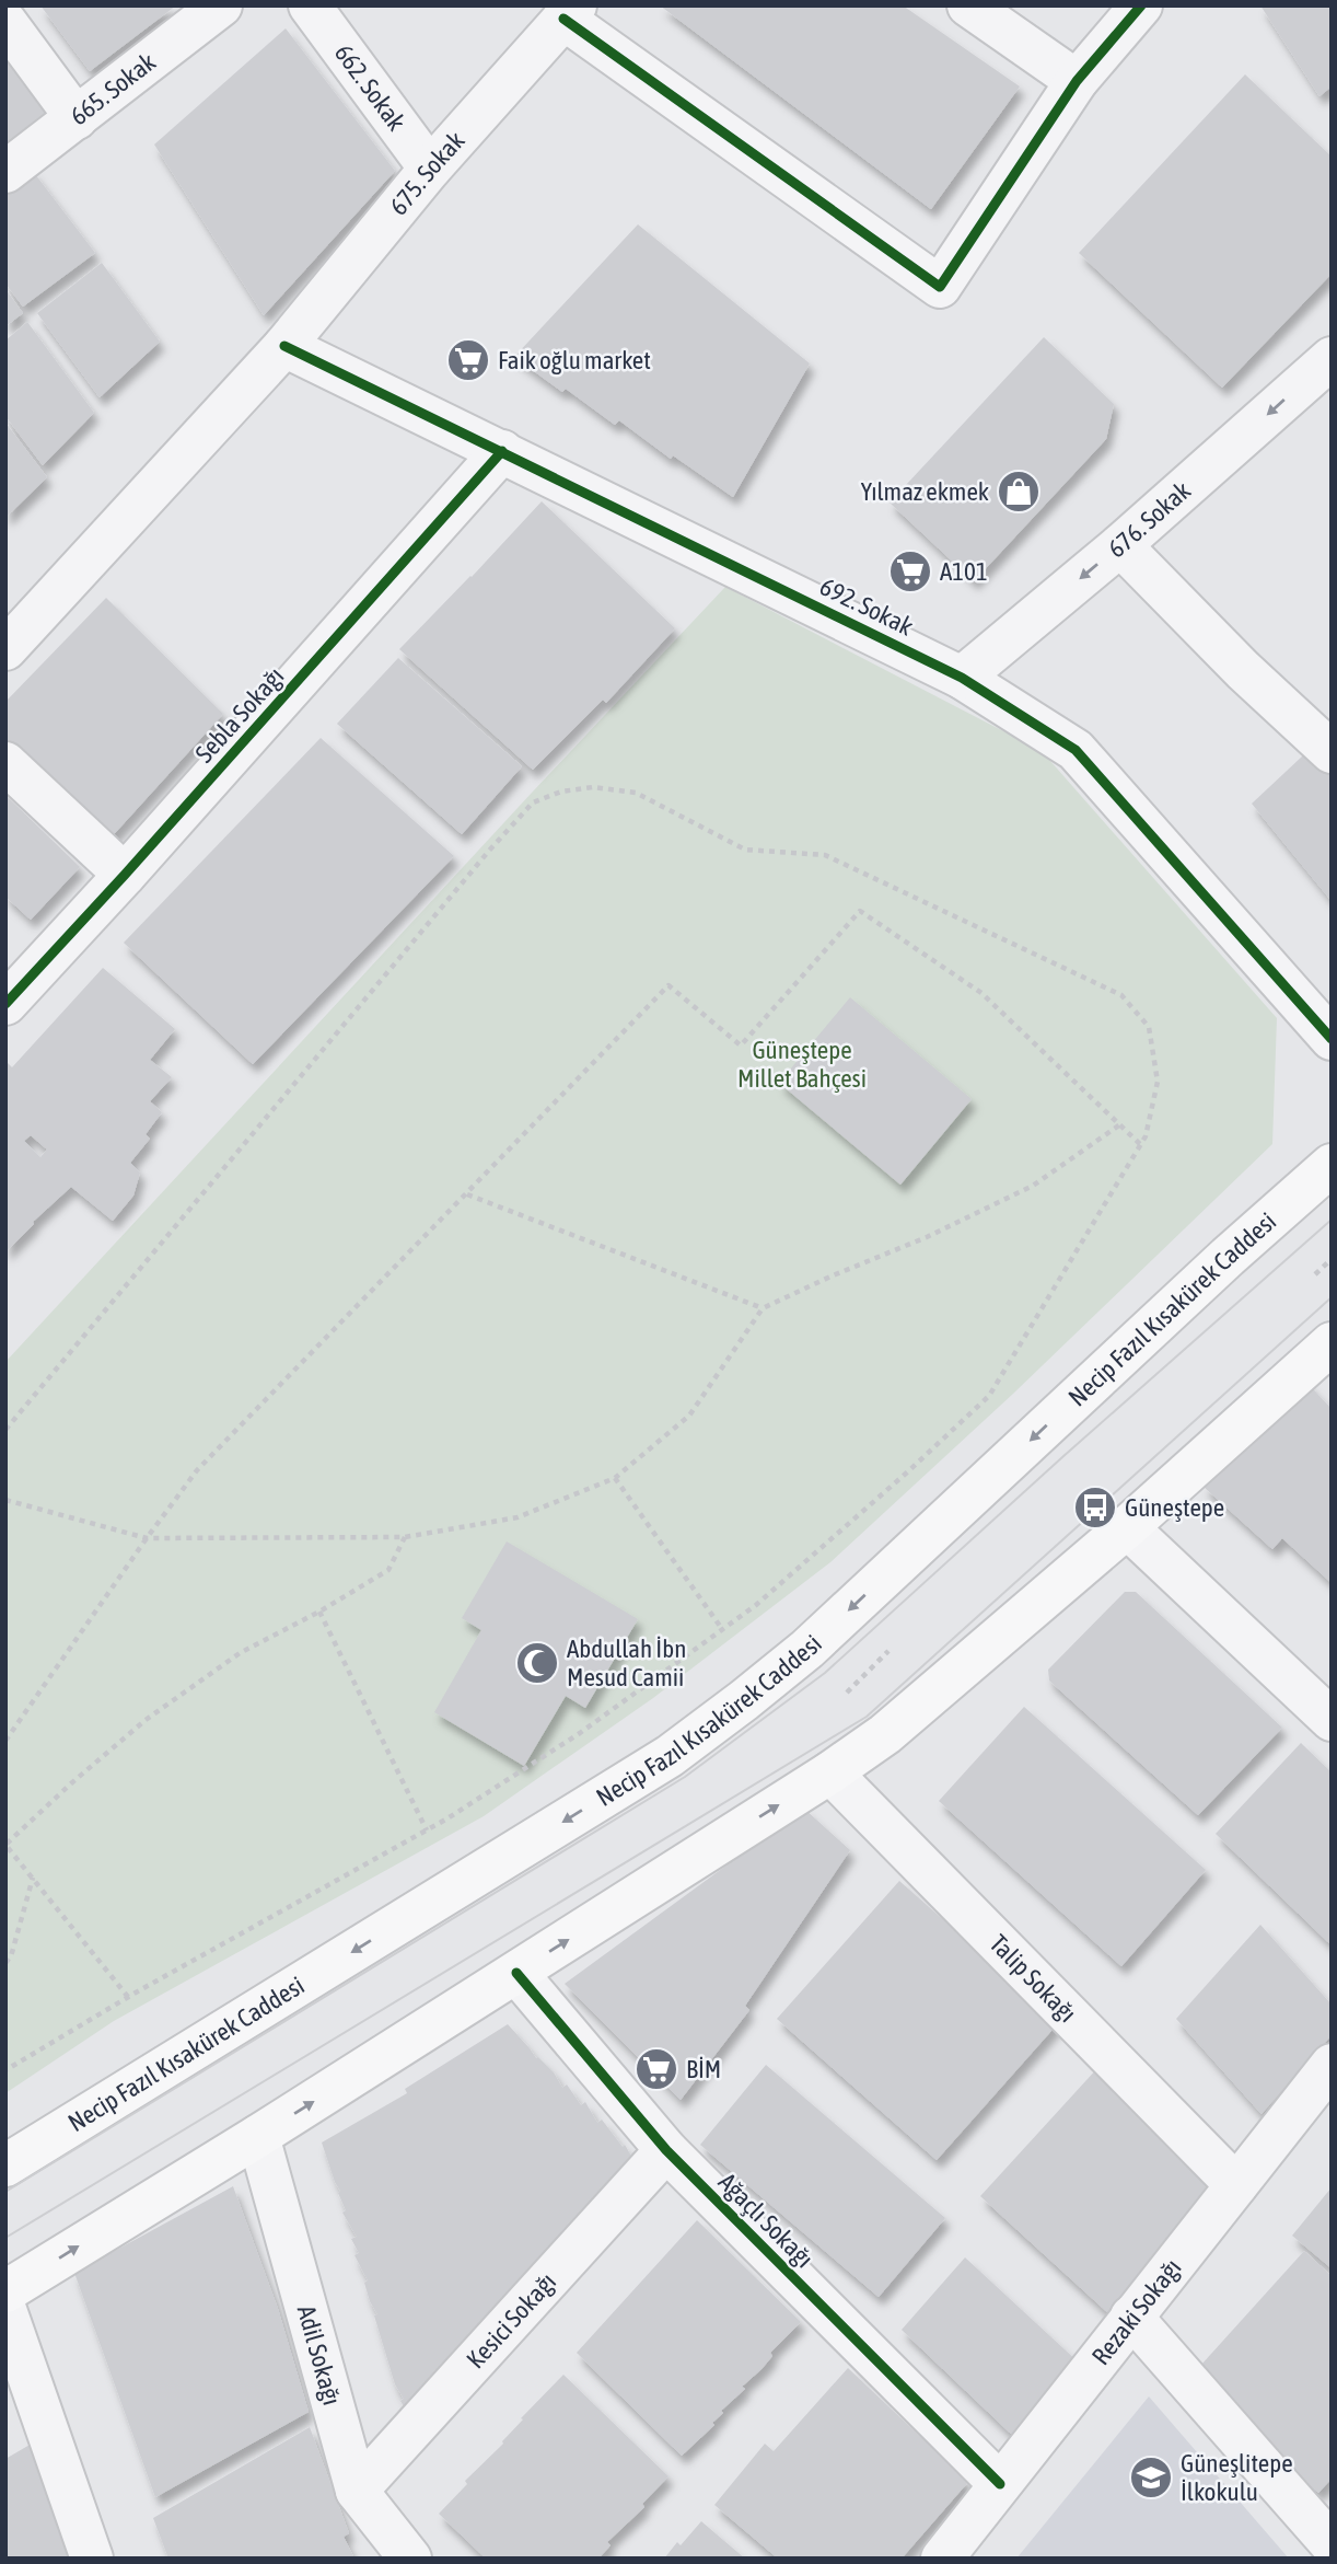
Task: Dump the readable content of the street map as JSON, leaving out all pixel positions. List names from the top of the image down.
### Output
{
  "streets": {
    "main road": ["Necip Fazıl Kısakürek Caddesi"],
    "street": [
      "662. Sokak",
      "665. Sokak",
      "675. Sokak",
      "676. Sokak",
      "692. Sokak",
      "Sebla Sokağı",
      "Talip Sokağı",
      "Ağaçlı Sokağı",
      "Rezaki Sokağı",
      "Kesici Sokağı",
      "Adil Sokağı"
    ]
  },
  "crossings": [
    ["662. Sokak", "675. Sokak"],
    ["675. Sokak", "692. Sokak"],
    ["676. Sokak", "692. Sokak"],
    ["692. Sokak", "Sebla Sokağı"],
    ["Talip Sokağı", "Rezaki Sokağı"],
    ["Ağaçlı Sokağı", "Rezaki Sokağı"],
    ["Ağaçlı Sokağı", "Kesici Sokağı"],
    ["Kesici Sokağı", "Adil Sokağı"]
  ],
  "one_way": ["676. Sokak"],
  "parks": ["Güneştepe Millet Bahçesi"],
  "places": {
    "supermarket": ["Faik oğlu market", "A101", "BİM"],
    "shop": ["Yılmaz ekmek"],
    "bus stop": ["Güneştepe"],
    "mosque": ["Abdullah İbn Mesud Camii"],
    "school or university": ["Güneşlitepe İlkokulu"]
  }
}
